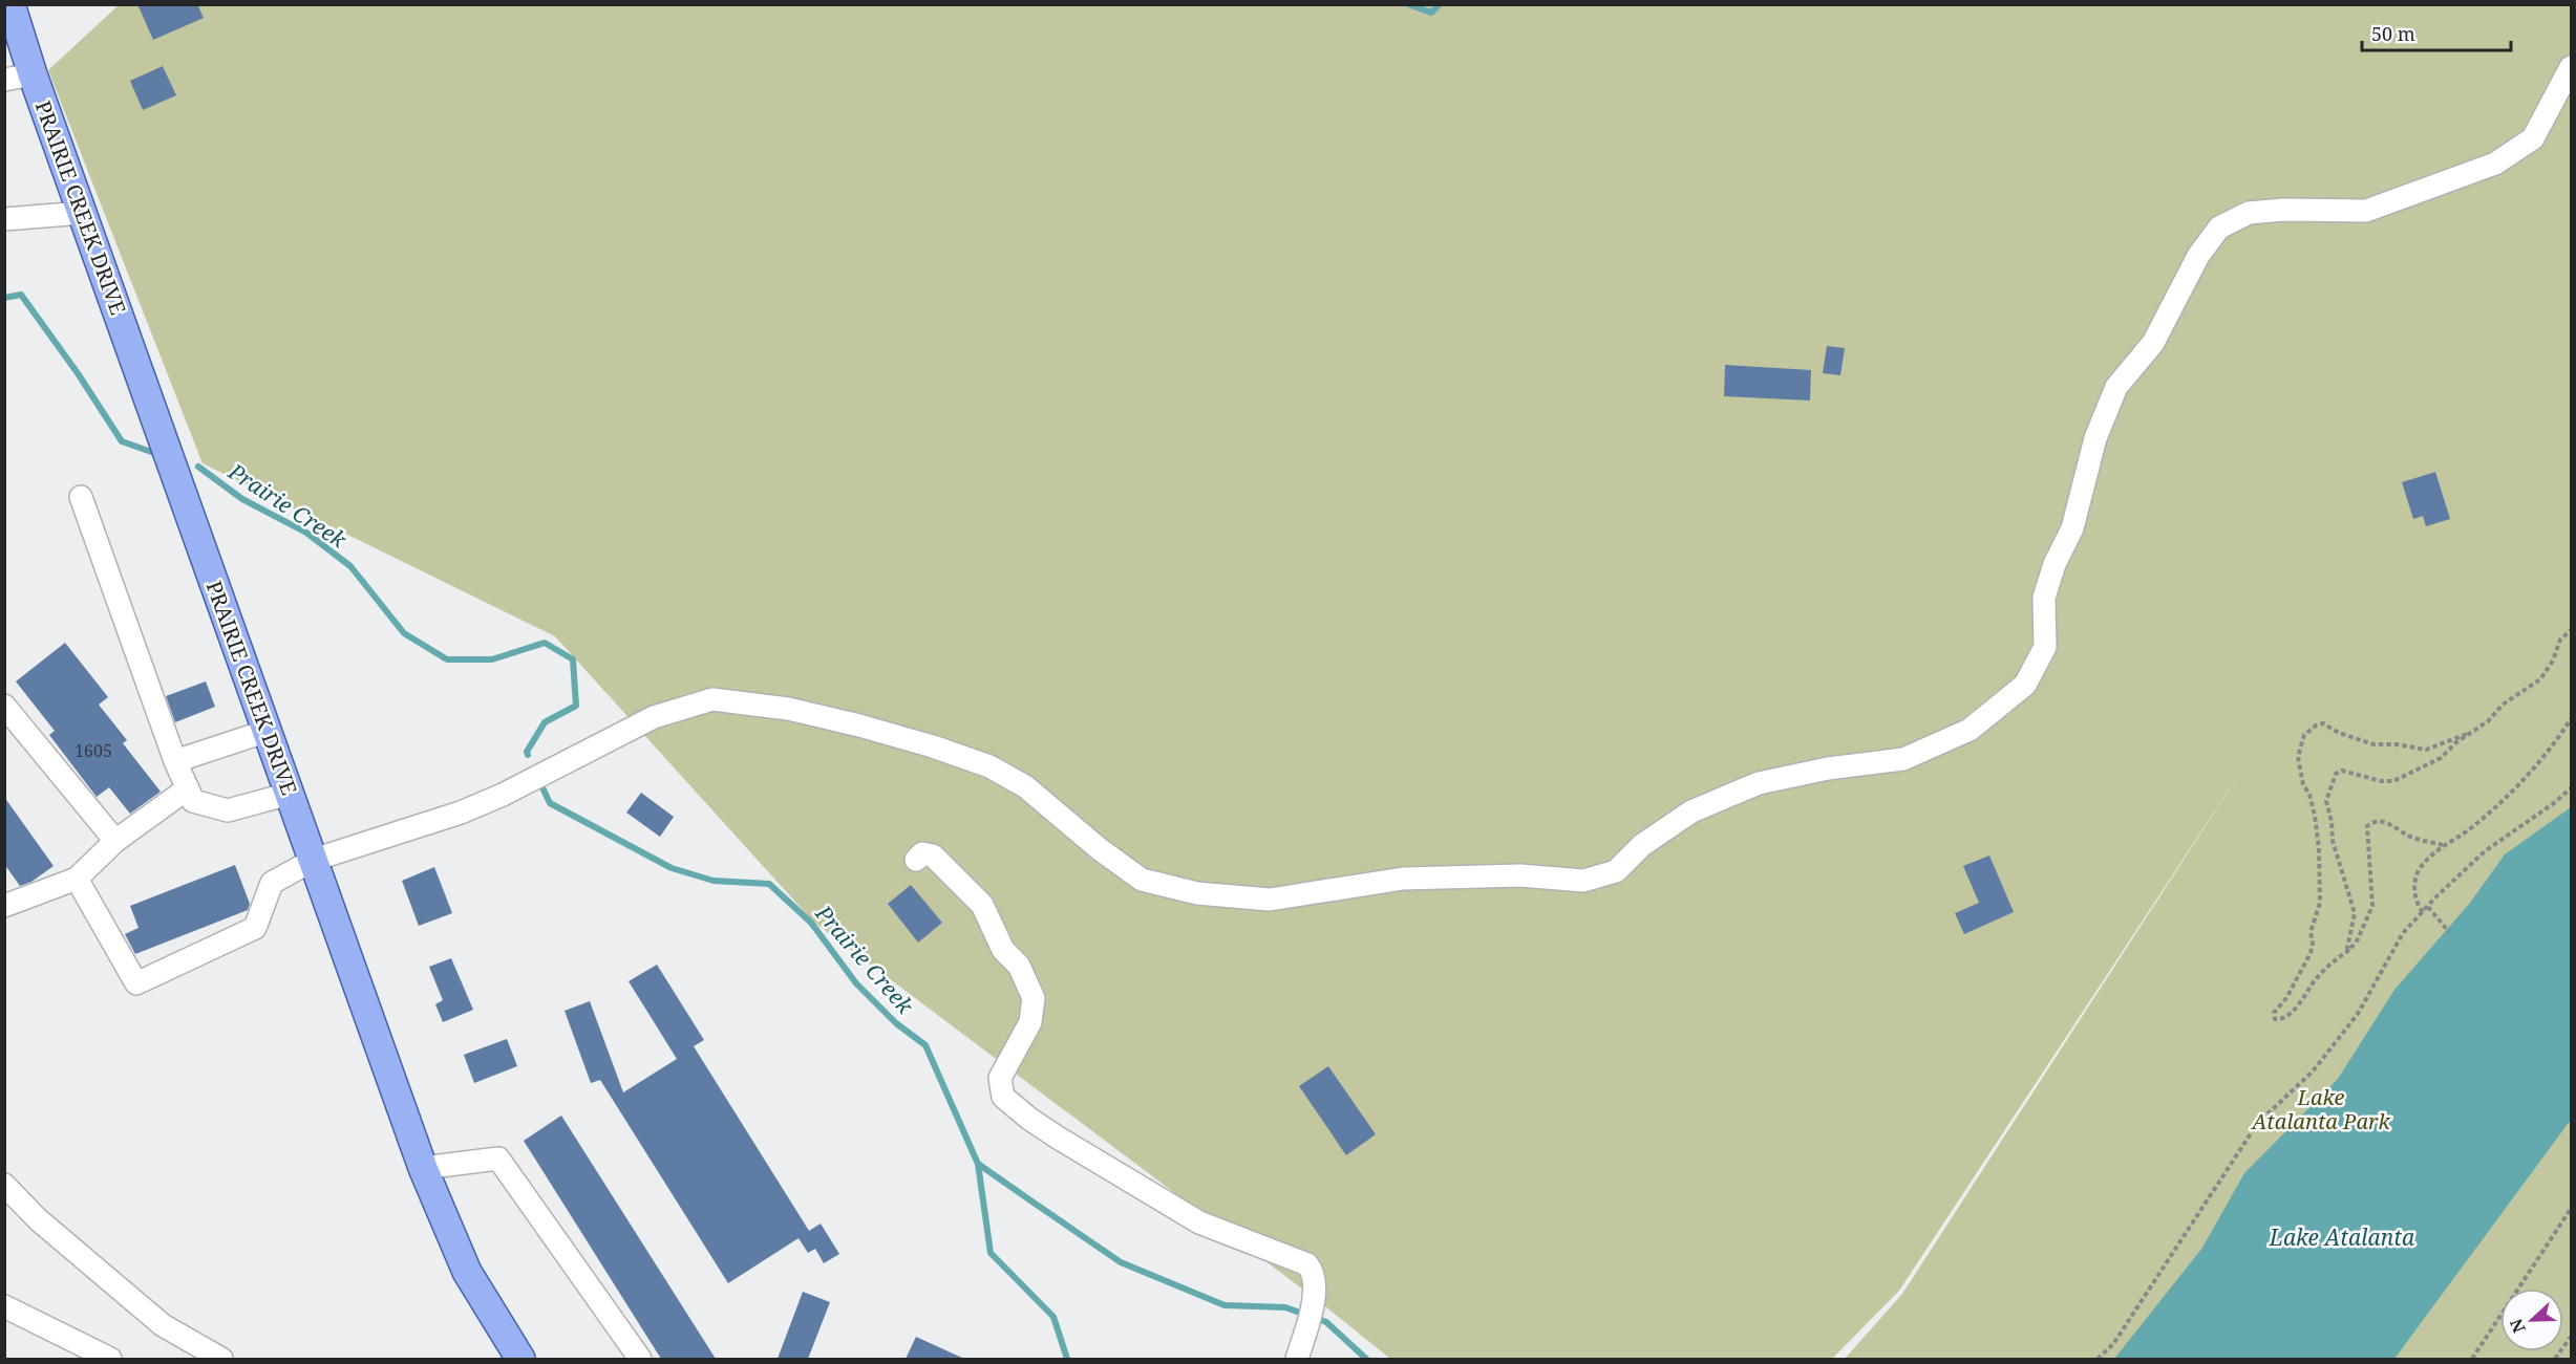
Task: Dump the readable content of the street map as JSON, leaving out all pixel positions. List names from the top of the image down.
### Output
{
  "streets": {
    "main road": ["PRAIRIE CREEK DRIVE"]
  },
  "water": ["Prairie Creek", "Lake Atalanta"],
  "parks": ["Lake Atalanta Park"],
  "house_numbers": ["1605"],
  "scale_bar": "50 m",
  "north": "left"
}
